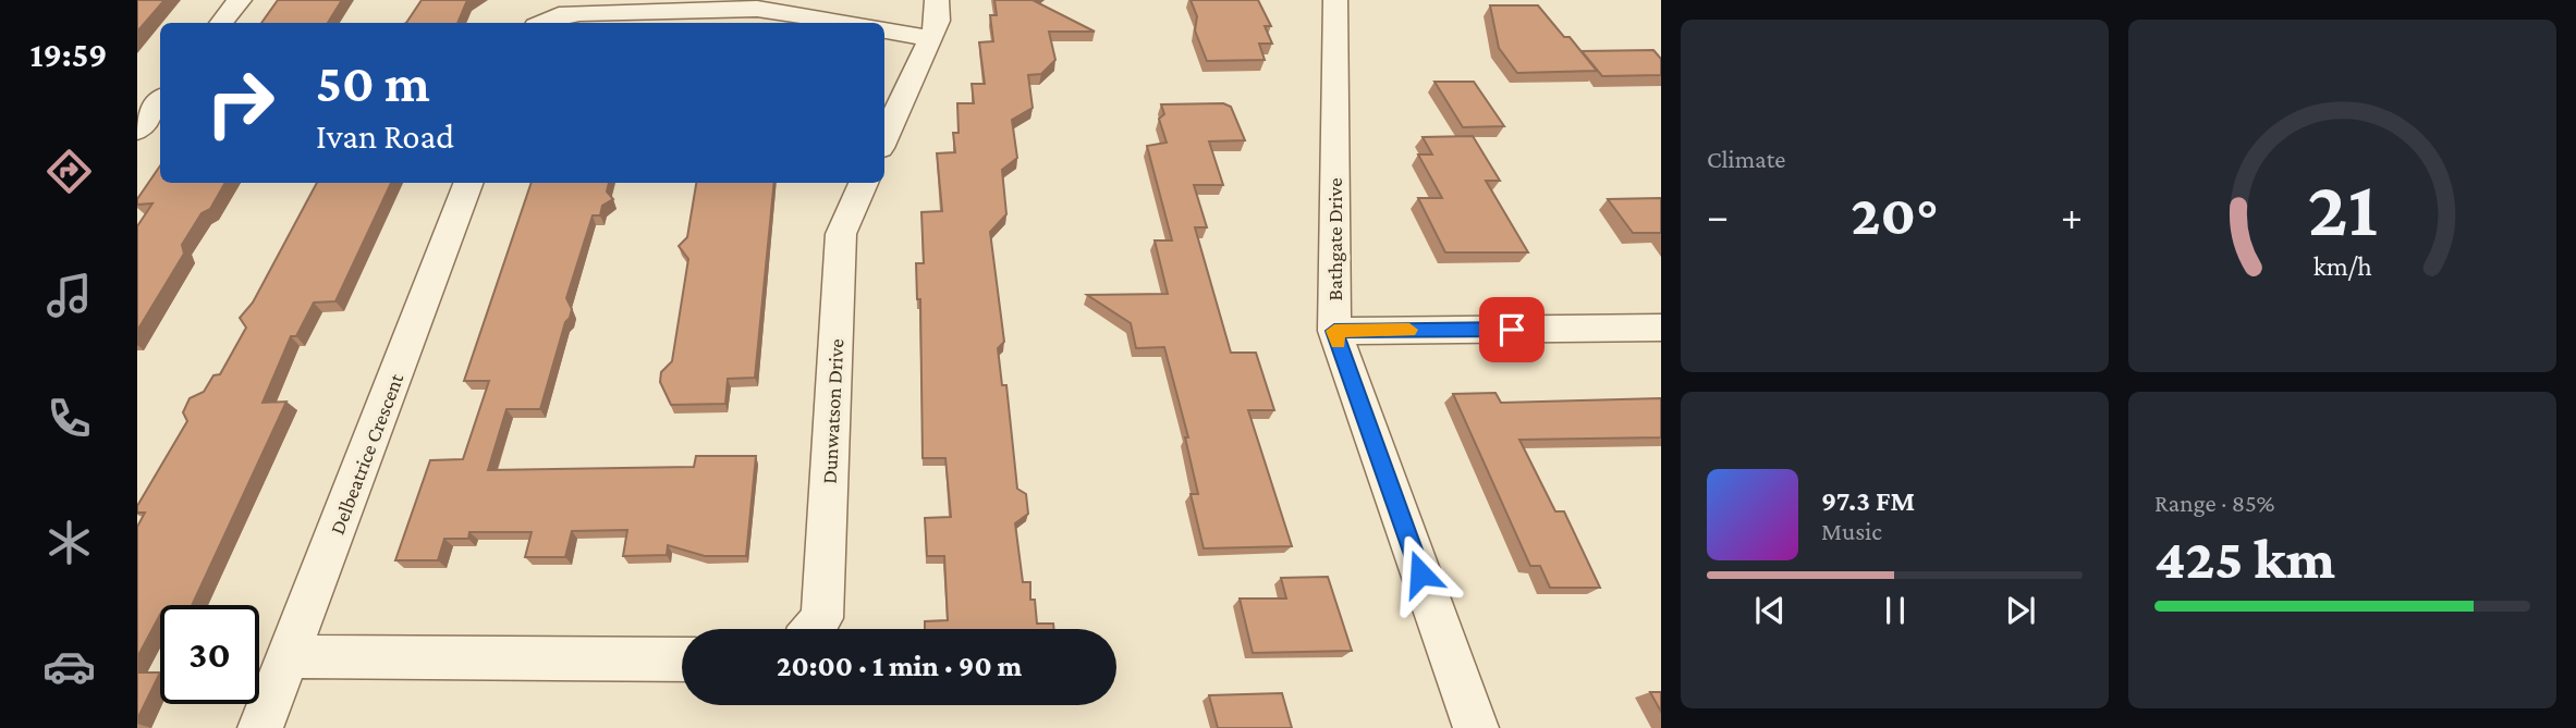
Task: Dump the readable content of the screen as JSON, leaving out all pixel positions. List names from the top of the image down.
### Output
{
  "streets": {
    "street": ["Bathgate Drive", "Dunwatson Drive", "Delbeatrice Crescent"]
  },
  "page": {
    "tabs": "19:59",
    "tile": [
      "Climate",
      ["Range · 85%", "425 km"]
    ],
    "turn": ["50 m", "Ivan Road"],
    "heat": ["−", "20°", "+"],
    "song": ["97.3 FM", "Music"],
    "limit": "30",
    "trip": "20:00 · 1 min · 90 m",
    "gauge": ["21", "km/h"]
  }
}
